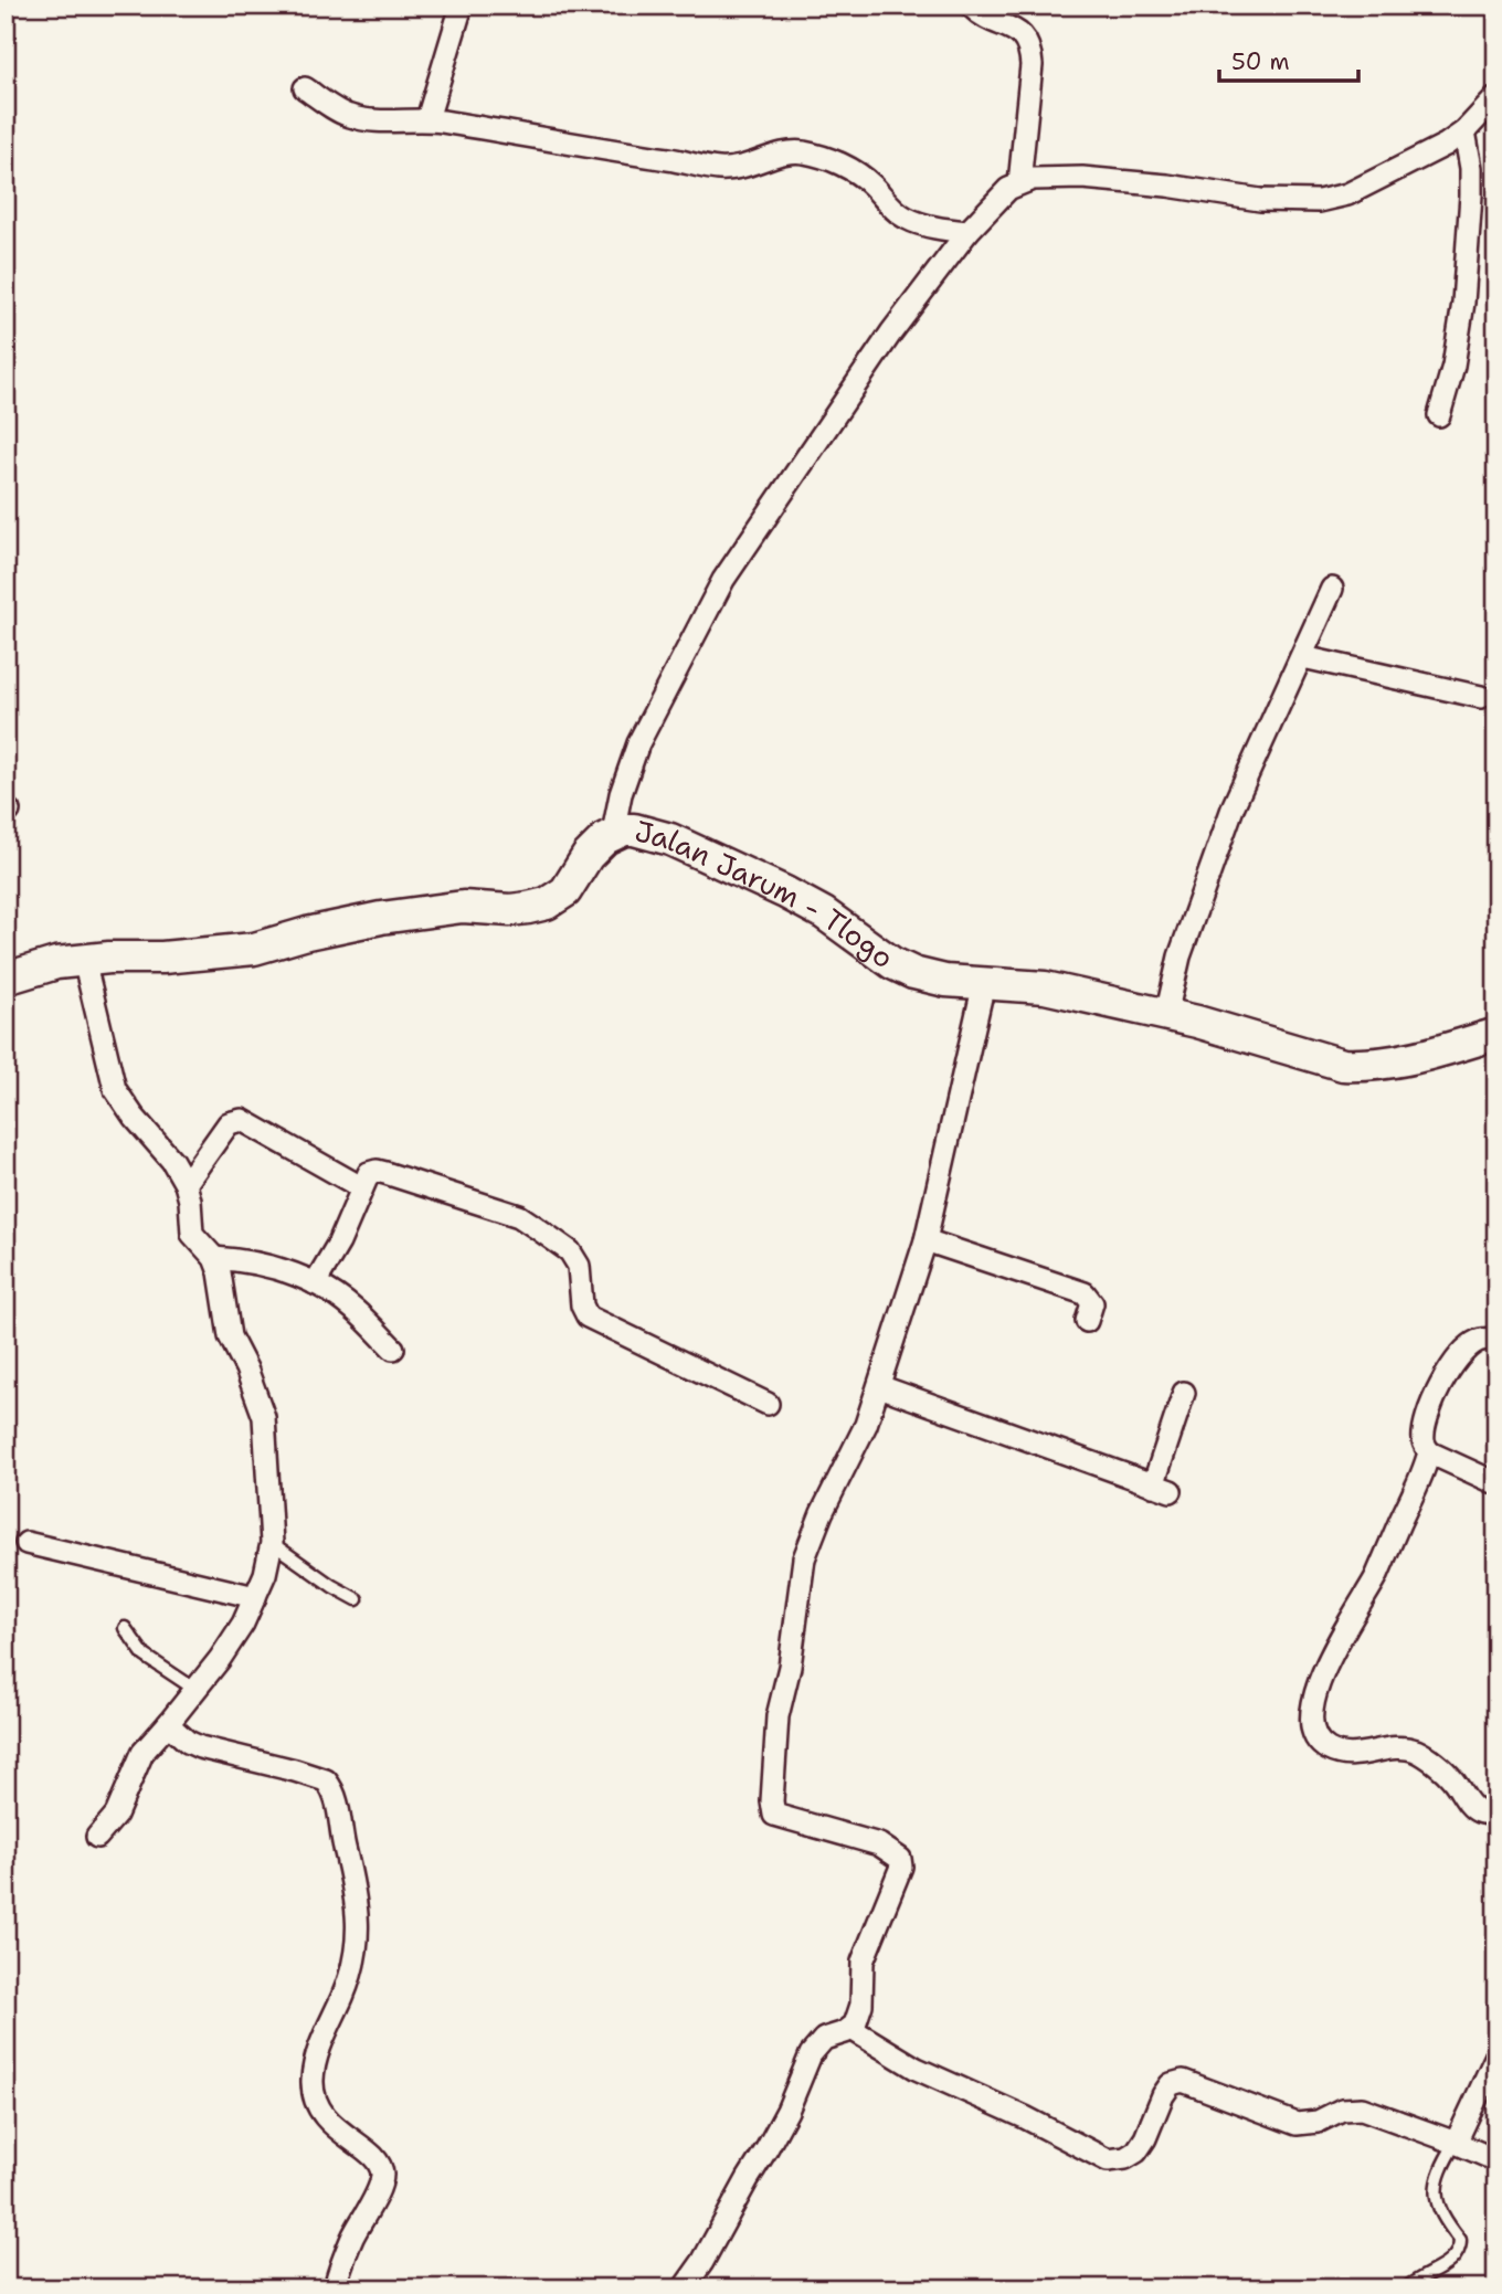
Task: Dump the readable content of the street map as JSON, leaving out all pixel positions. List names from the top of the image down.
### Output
{
  "streets": {
    "street": ["Jalan Jarum - Tlogo"]
  },
  "scale_bar": "50 m"
}
